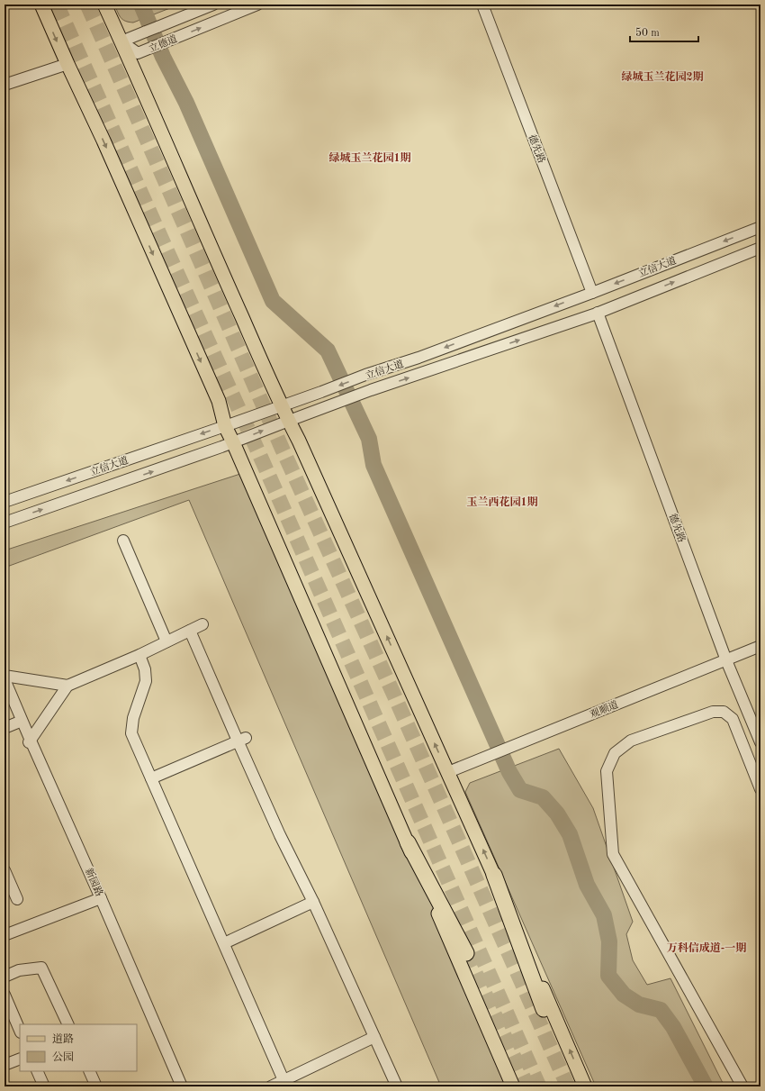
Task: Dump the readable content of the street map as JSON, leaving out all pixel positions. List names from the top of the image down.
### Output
{
  "streets": {
    "street": [
      "立德道",
      "德先路",
      "立信大道",
      "观顺道",
      "新园路"
    ]
  },
  "crossings": [
    ["德先路", "立信大道"],
    ["德先路", "观顺道"]
  ],
  "districts": [
    "绿城玉兰花园2期",
    "绿城玉兰花园1期",
    "玉兰西花园1期",
    "万科信成道-一期"
  ],
  "legend": ["道路", "公园"],
  "scale_bar": "50 m"
}
